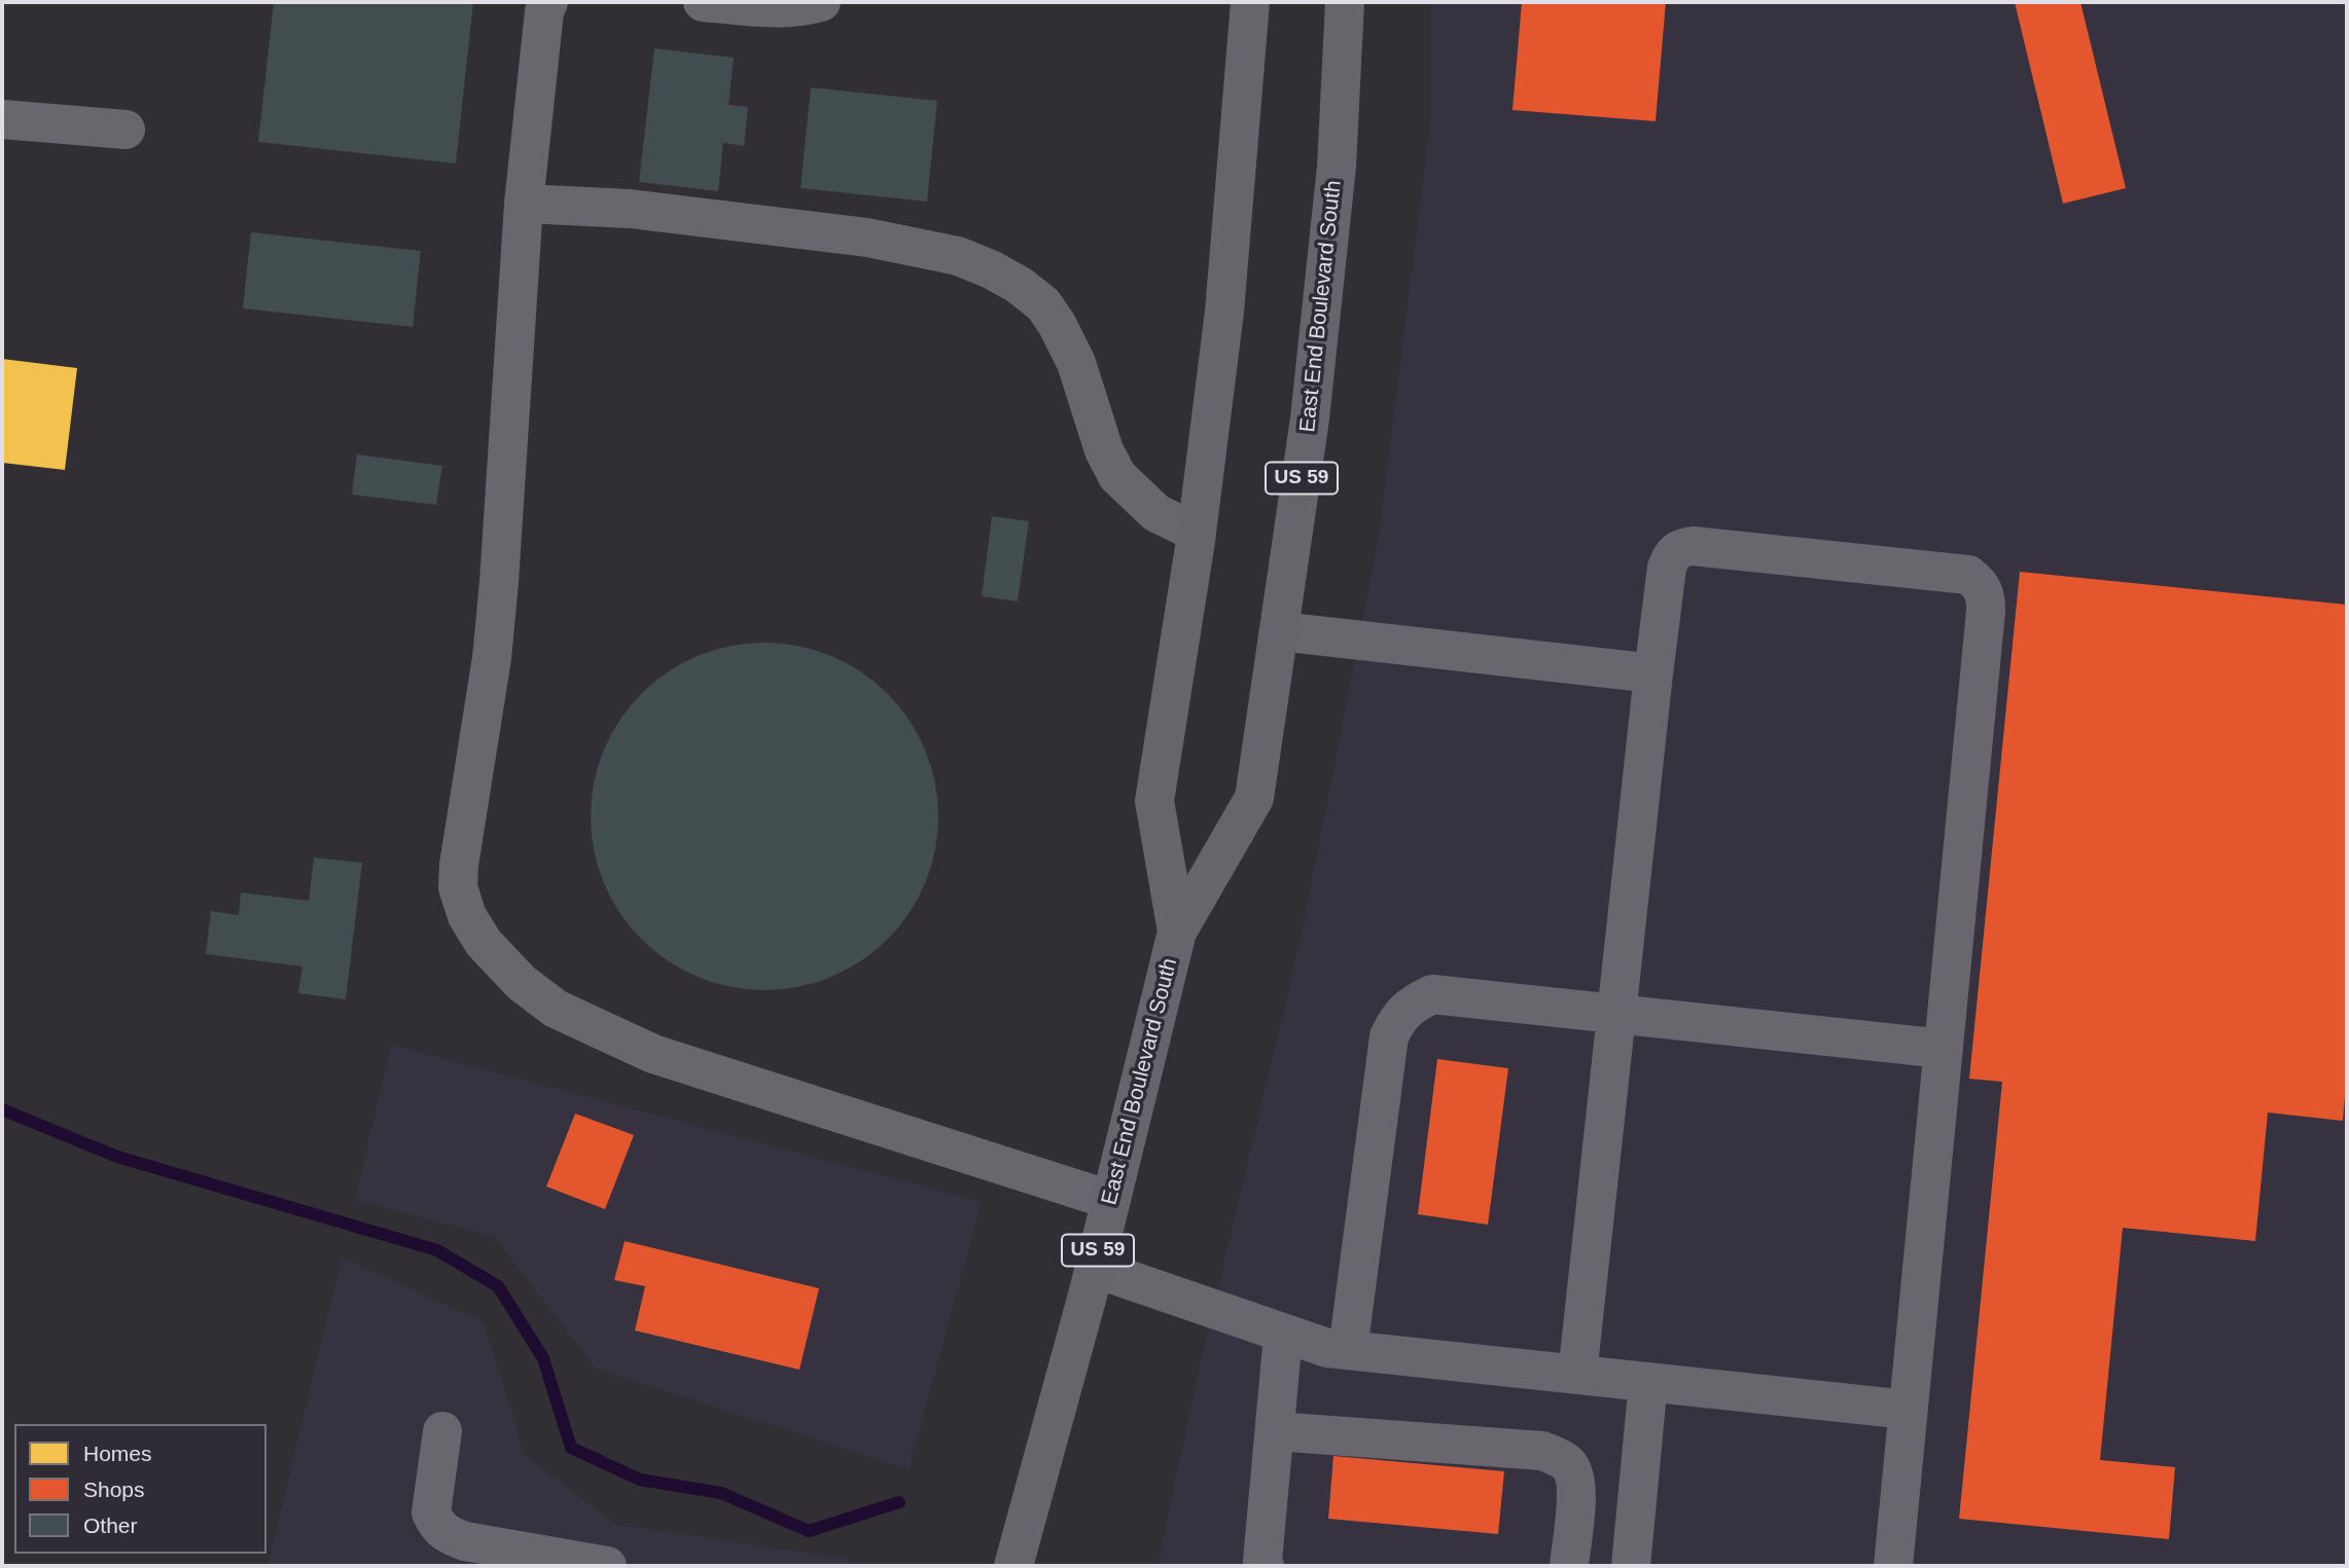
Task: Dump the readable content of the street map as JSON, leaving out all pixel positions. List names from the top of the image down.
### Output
{
  "streets": {
    "highway": ["East End Boulevard South", "US 59"]
  },
  "legend": ["Homes", "Shops", "Other"]
}
